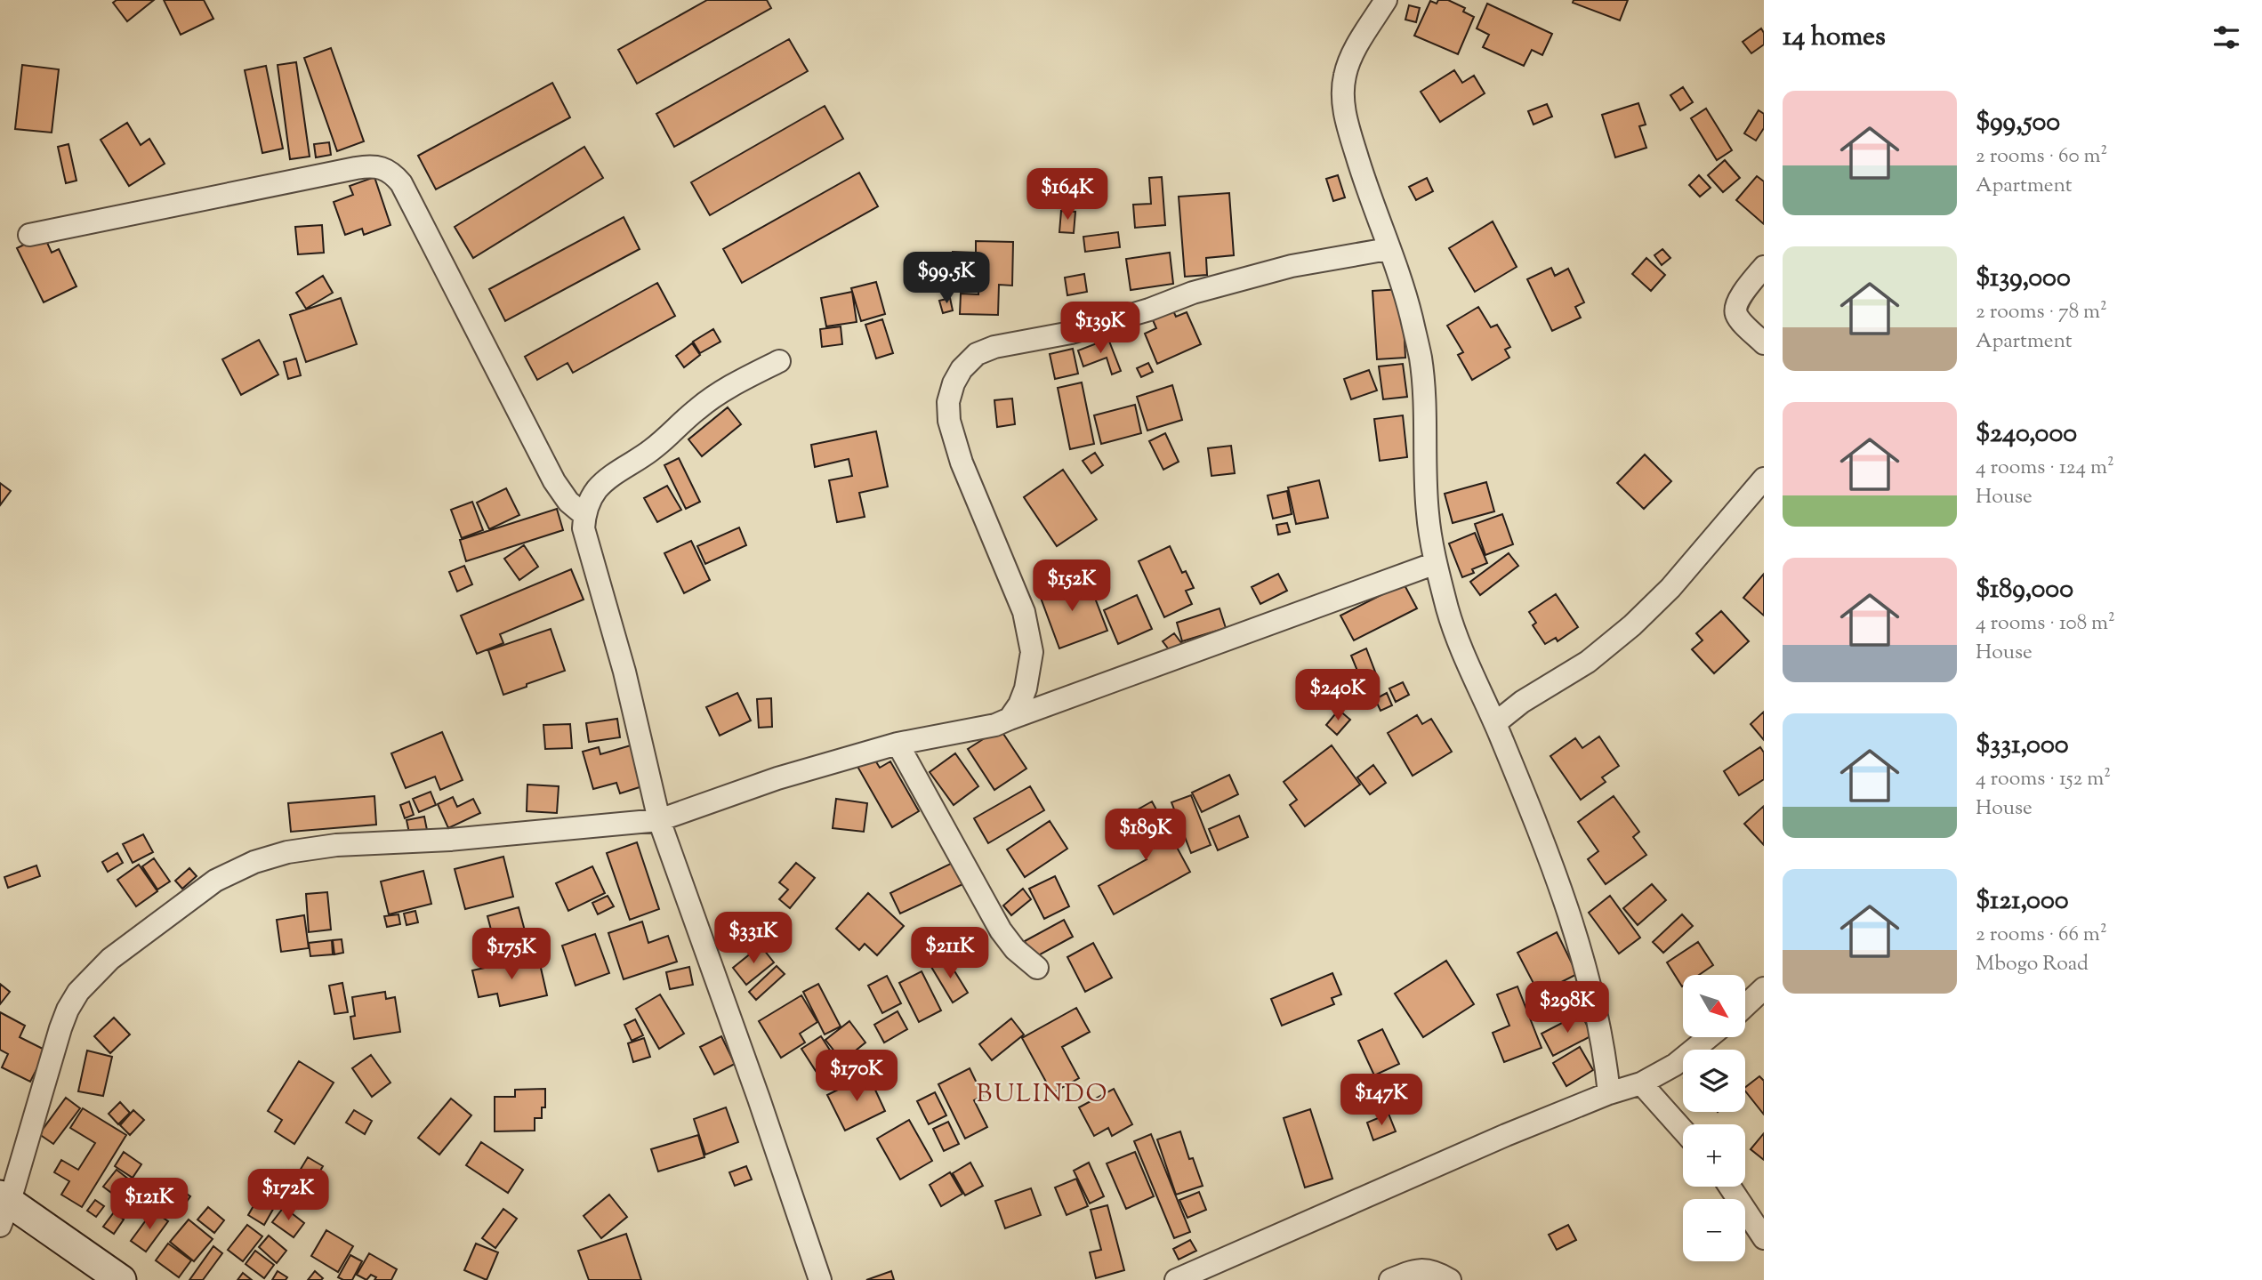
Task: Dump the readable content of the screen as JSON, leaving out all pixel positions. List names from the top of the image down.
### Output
{
  "districts": ["BULINDO"],
  "north": "bottom right",
  "page": {
    "heading": "14 homes",
    "list": [
      {
        "name": "$99,500",
        "note": "2 rooms · 60 m² · Apartment"
      },
      {
        "name": "$139,000",
        "note": "2 rooms · 78 m² · Apartment"
      },
      {
        "name": "$240,000",
        "note": "4 rooms · 124 m² · House"
      },
      {
        "name": "$189,000",
        "note": "4 rooms · 108 m² · House"
      },
      {
        "name": "$331,000",
        "note": "4 rooms · 152 m² · House"
      },
      {
        "name": "$121,000",
        "note": "2 rooms · 66 m² · Mbogo Road"
      }
    ],
    "price": [
      "$164K",
      "$99.5K",
      "$139K",
      "$152K",
      "$240K",
      "$189K",
      "$331K",
      "$211K",
      "$175K",
      "$298K",
      "$170K",
      "$147K",
      "$172K",
      "$121K"
    ],
    "map_buttons": ["+", "−"]
  }
}
